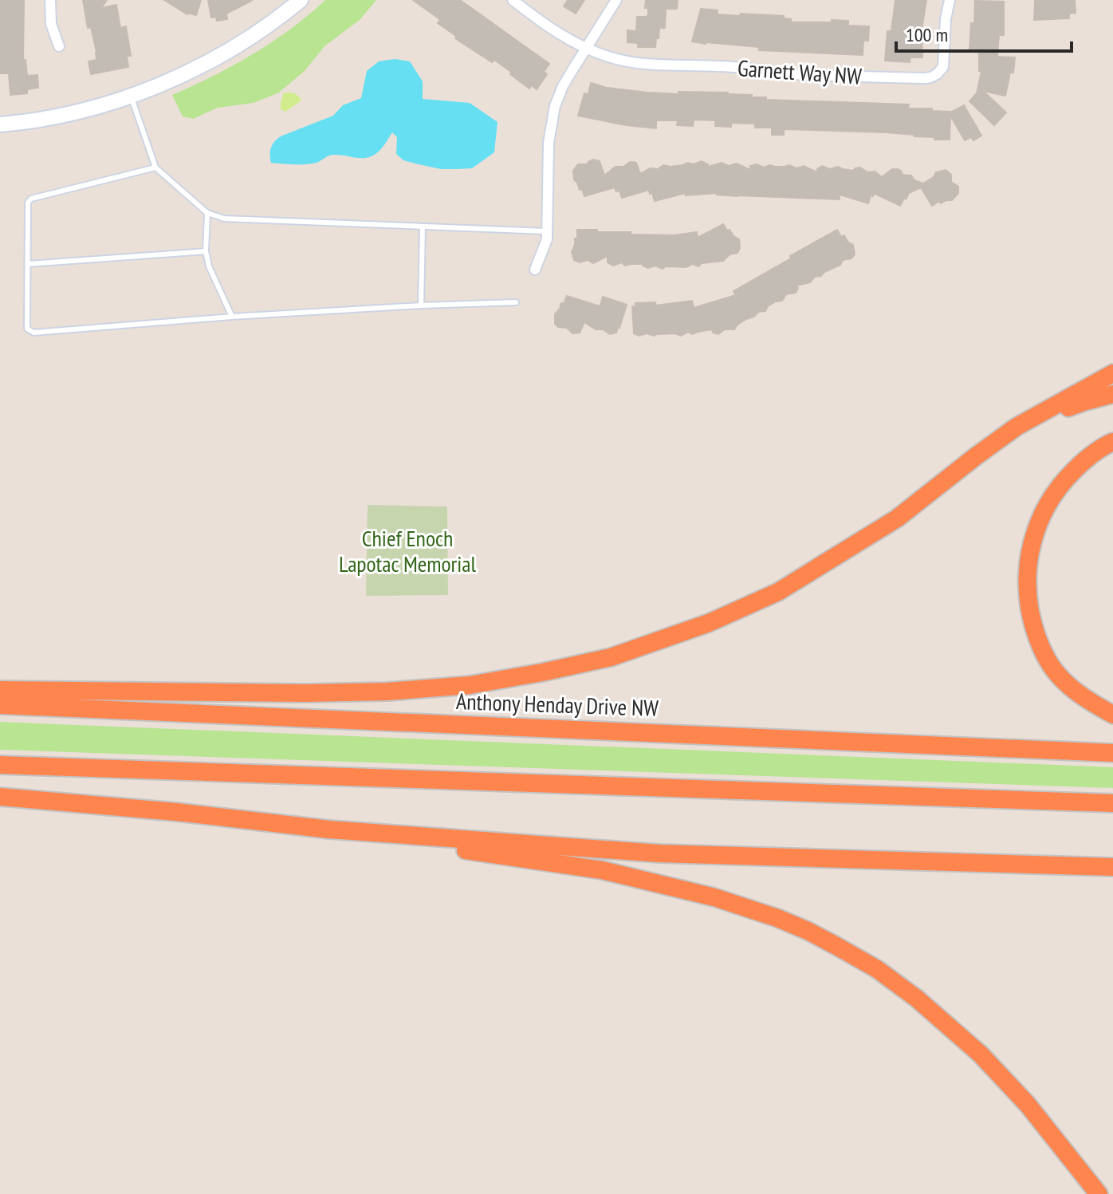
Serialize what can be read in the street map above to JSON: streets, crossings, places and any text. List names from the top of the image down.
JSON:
{
  "streets": {
    "highway": ["Anthony Henday Drive NW"],
    "street": ["Garnett Way NW"]
  },
  "parks": ["Chief Enoch Lapotac Memorial"],
  "scale_bar": "100 m"
}
